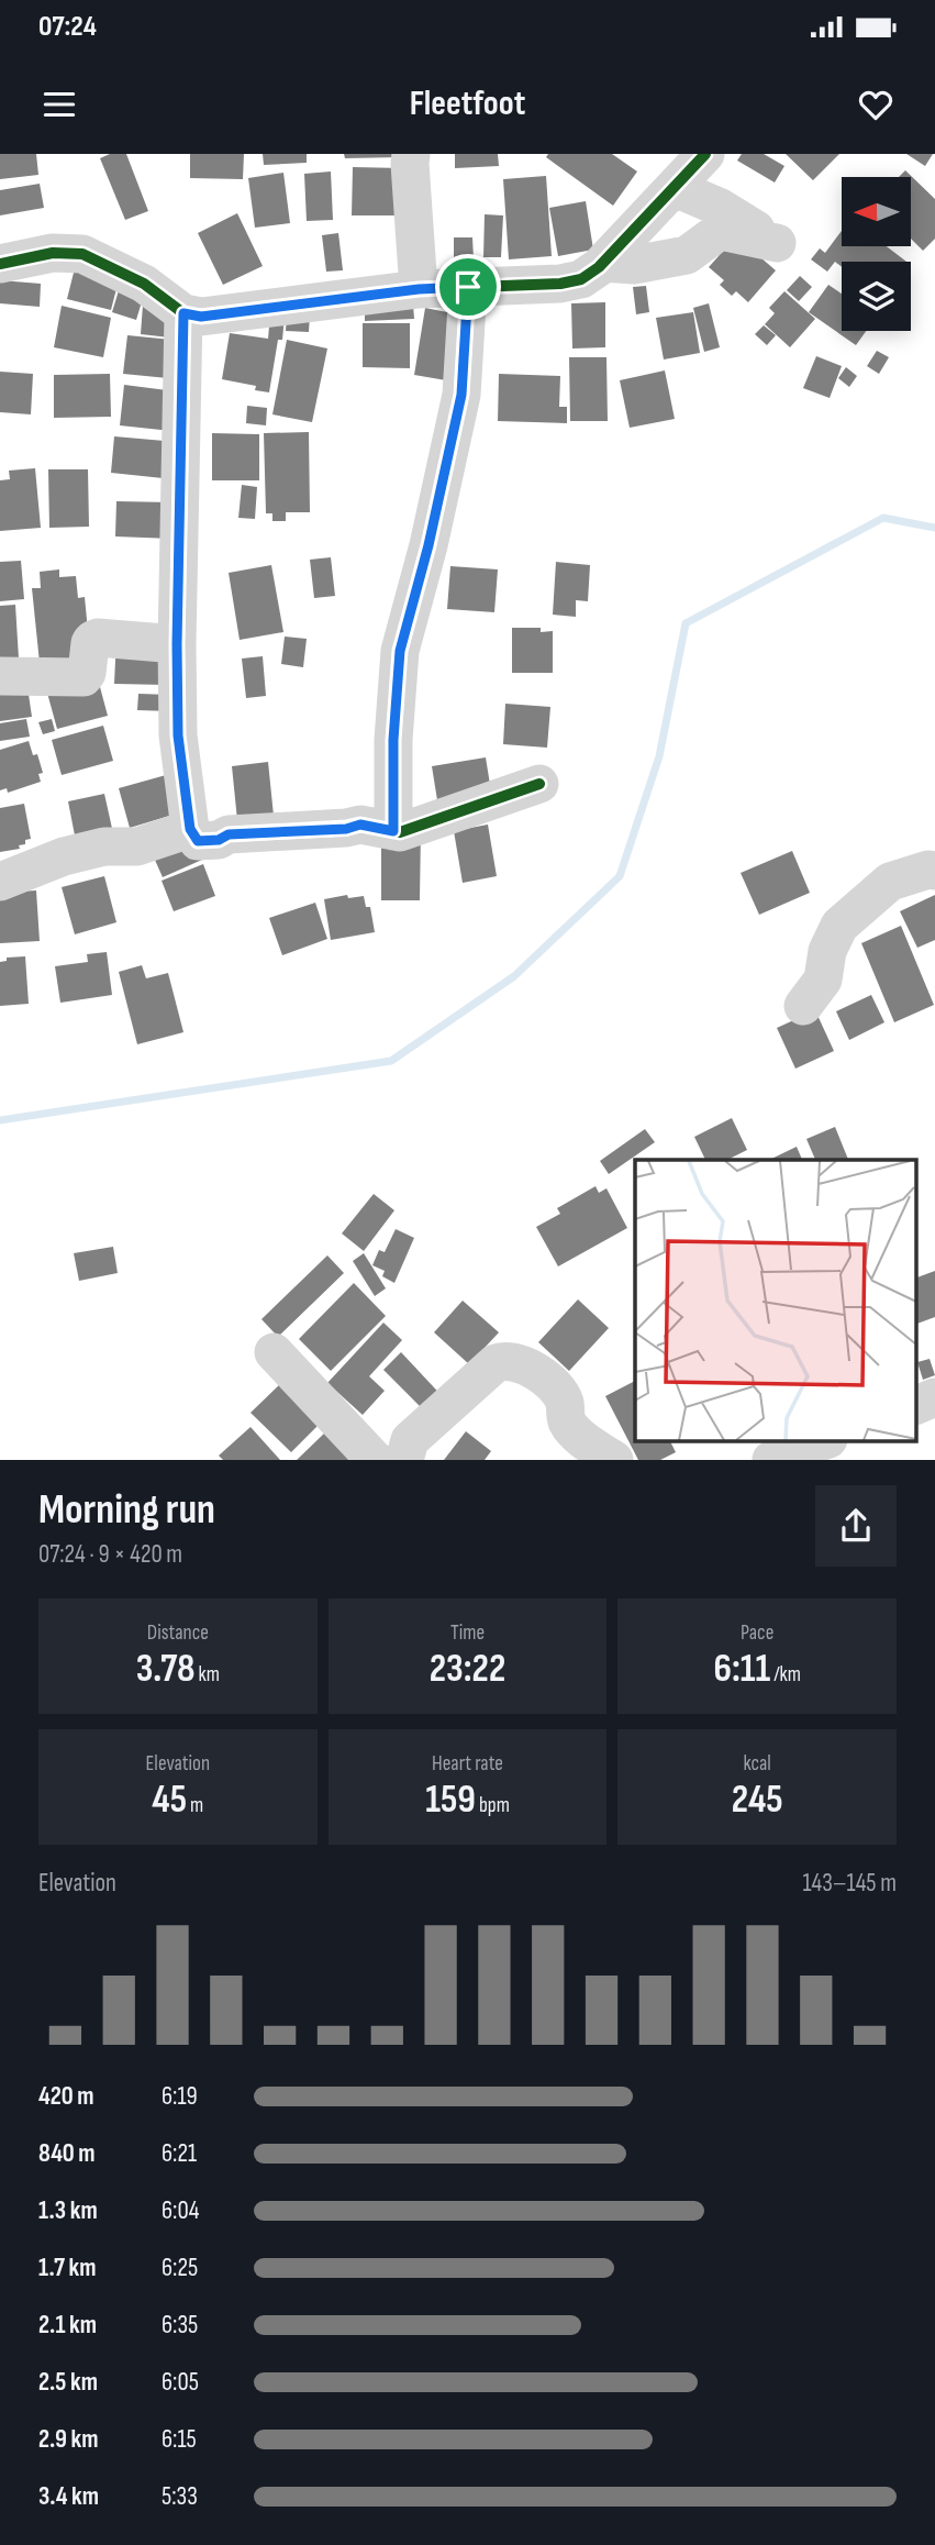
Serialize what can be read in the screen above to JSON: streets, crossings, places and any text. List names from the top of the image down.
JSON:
{
  "north": "left",
  "page": {
    "status": "07:24",
    "header": "Fleetfoot",
    "heading": ["Morning run", "07:24 · 9 × 420 m"],
    "stats": [
      ["Distance", "3.78 km"],
      ["Time", "23:22"],
      ["Pace", "6:11 /km"],
      ["Elevation", "45 m"],
      ["Heart rate", "159 bpm"],
      ["kcal", "245"]
    ],
    "chart": ["Elevation", "143–145 m"],
    "list": [
      {
        "name": "420 m",
        "note": "6:19"
      },
      {
        "name": "840 m",
        "note": "6:21"
      },
      {
        "name": "1.3 km",
        "note": "6:04"
      },
      {
        "name": "1.7 km",
        "note": "6:25"
      },
      {
        "name": "2.1 km",
        "note": "6:35"
      },
      {
        "name": "2.5 km",
        "note": "6:05"
      },
      {
        "name": "2.9 km",
        "note": "6:15"
      },
      {
        "name": "3.4 km",
        "note": "5:33"
      }
    ]
  }
}
